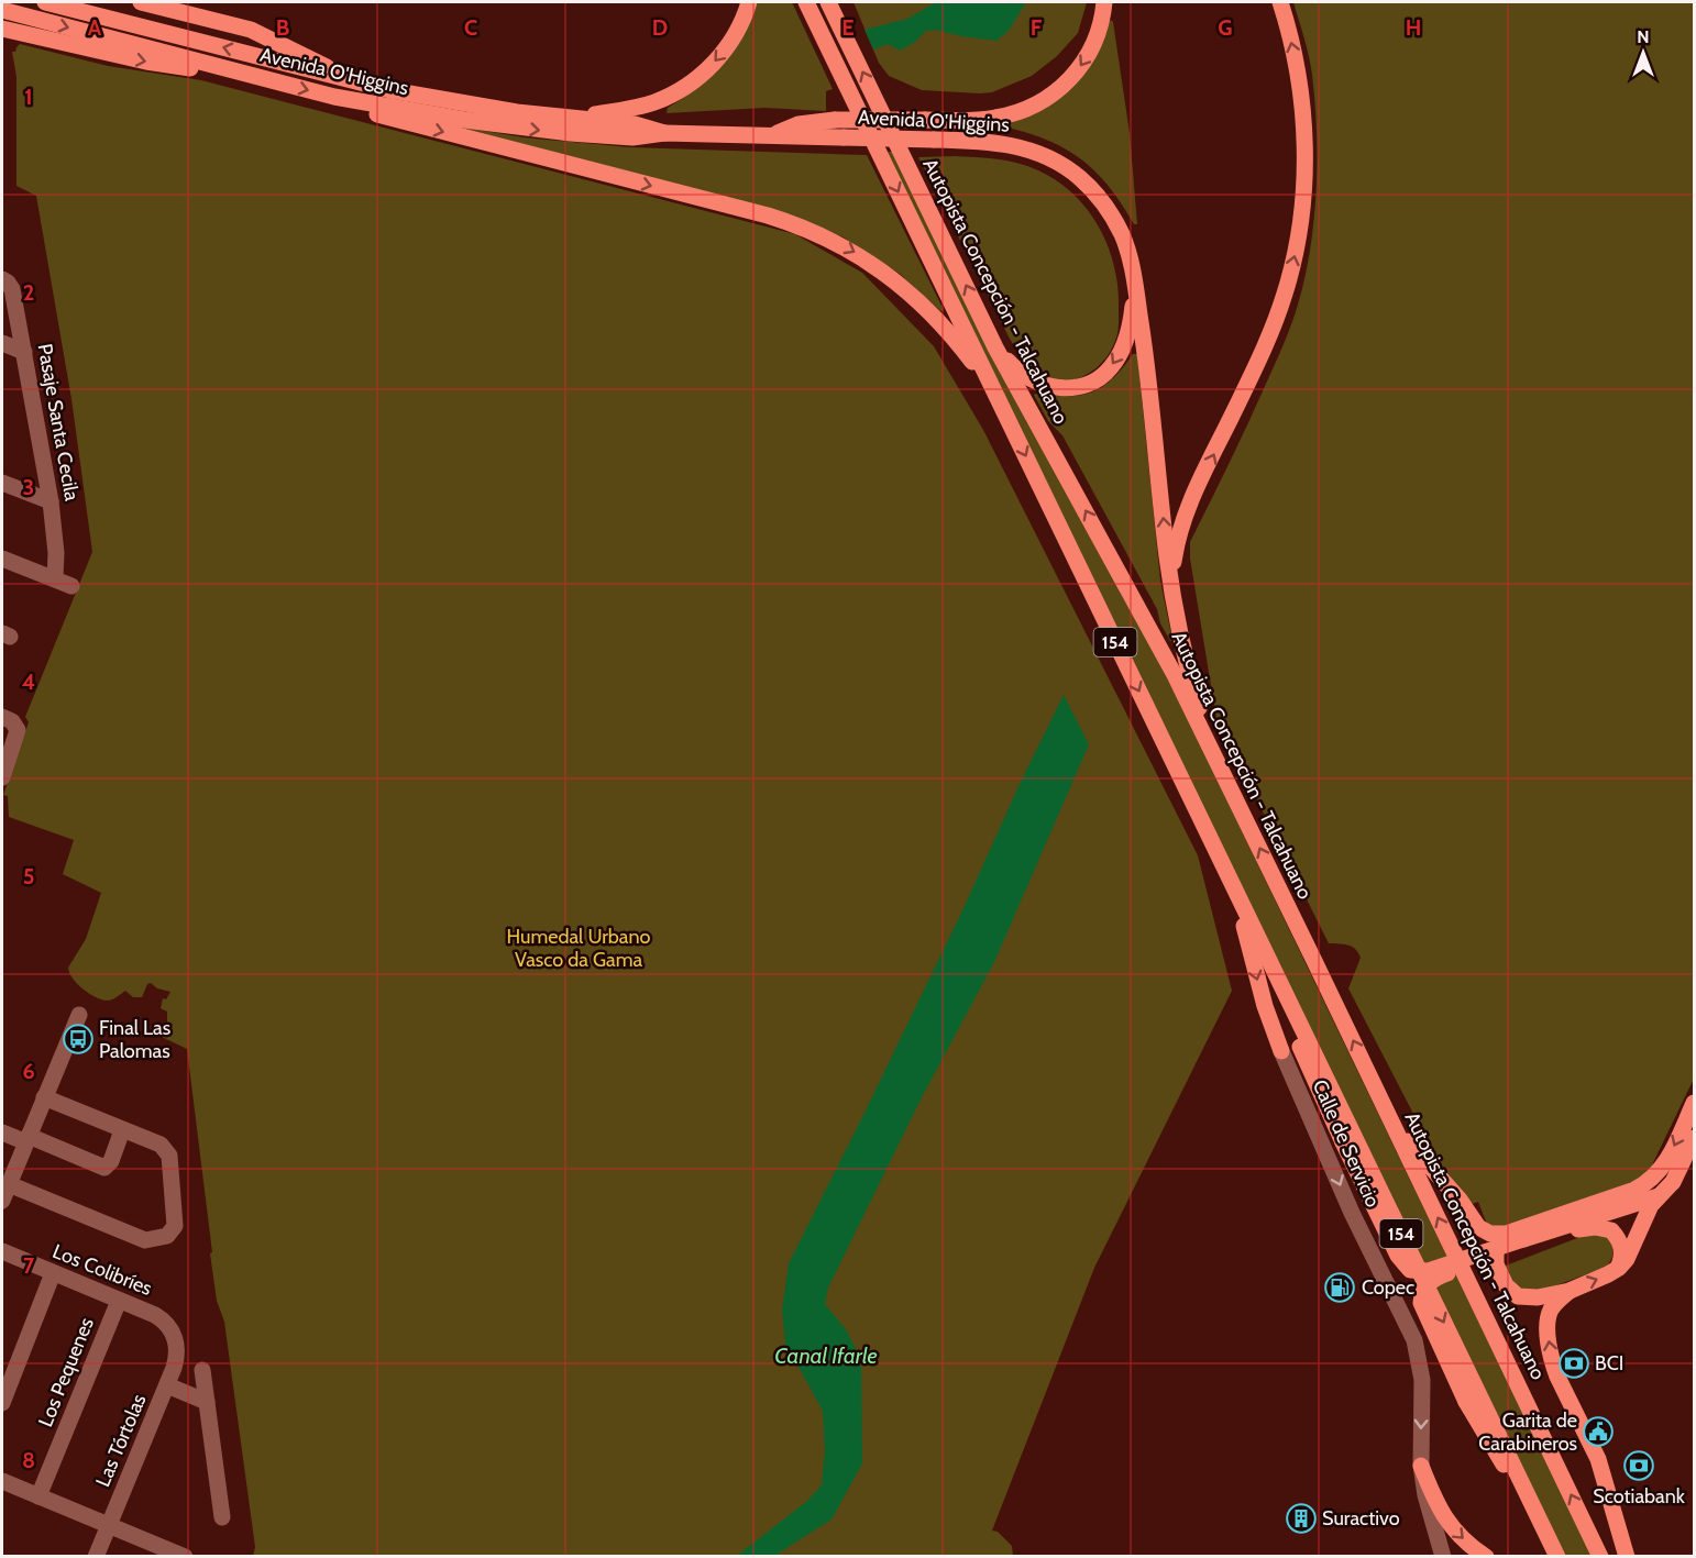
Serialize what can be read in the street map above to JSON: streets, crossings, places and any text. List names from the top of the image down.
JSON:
{
  "streets": {
    "main road": ["Avenida O'Higgins", "Autopista Concepción - Talcahuano", "154"],
    "street": [
      "Pasaje Santa Cecila",
      "Calle de Servicio",
      "Los Colibríes",
      "Los Pequenes",
      "Las Tórtolas"
    ]
  },
  "crossings": [
    ["Los Colibríes", "Los Pequenes"],
    ["Los Colibríes", "Las Tórtolas"]
  ],
  "one_way": ["Calle de Servicio"],
  "water": ["Canal Ifarle"],
  "parks": ["Humedal Urbano Vasco da Gama"],
  "places": {
    "bus stop": ["Final Las Palomas"],
    "fuel station": ["Copec"],
    "bank": ["BCI", "Scotiabank"],
    "public building": ["Garita de Carabineros"],
    "building": ["Suractivo"]
  },
  "north": "top",
  "grid": {
    "columns": [
      "A",
      "B",
      "C",
      "D",
      "E",
      "F",
      "G",
      "H"
    ],
    "rows": [
      "1",
      "2",
      "3",
      "4",
      "5",
      "6",
      "7",
      "8"
    ]
  }
}
